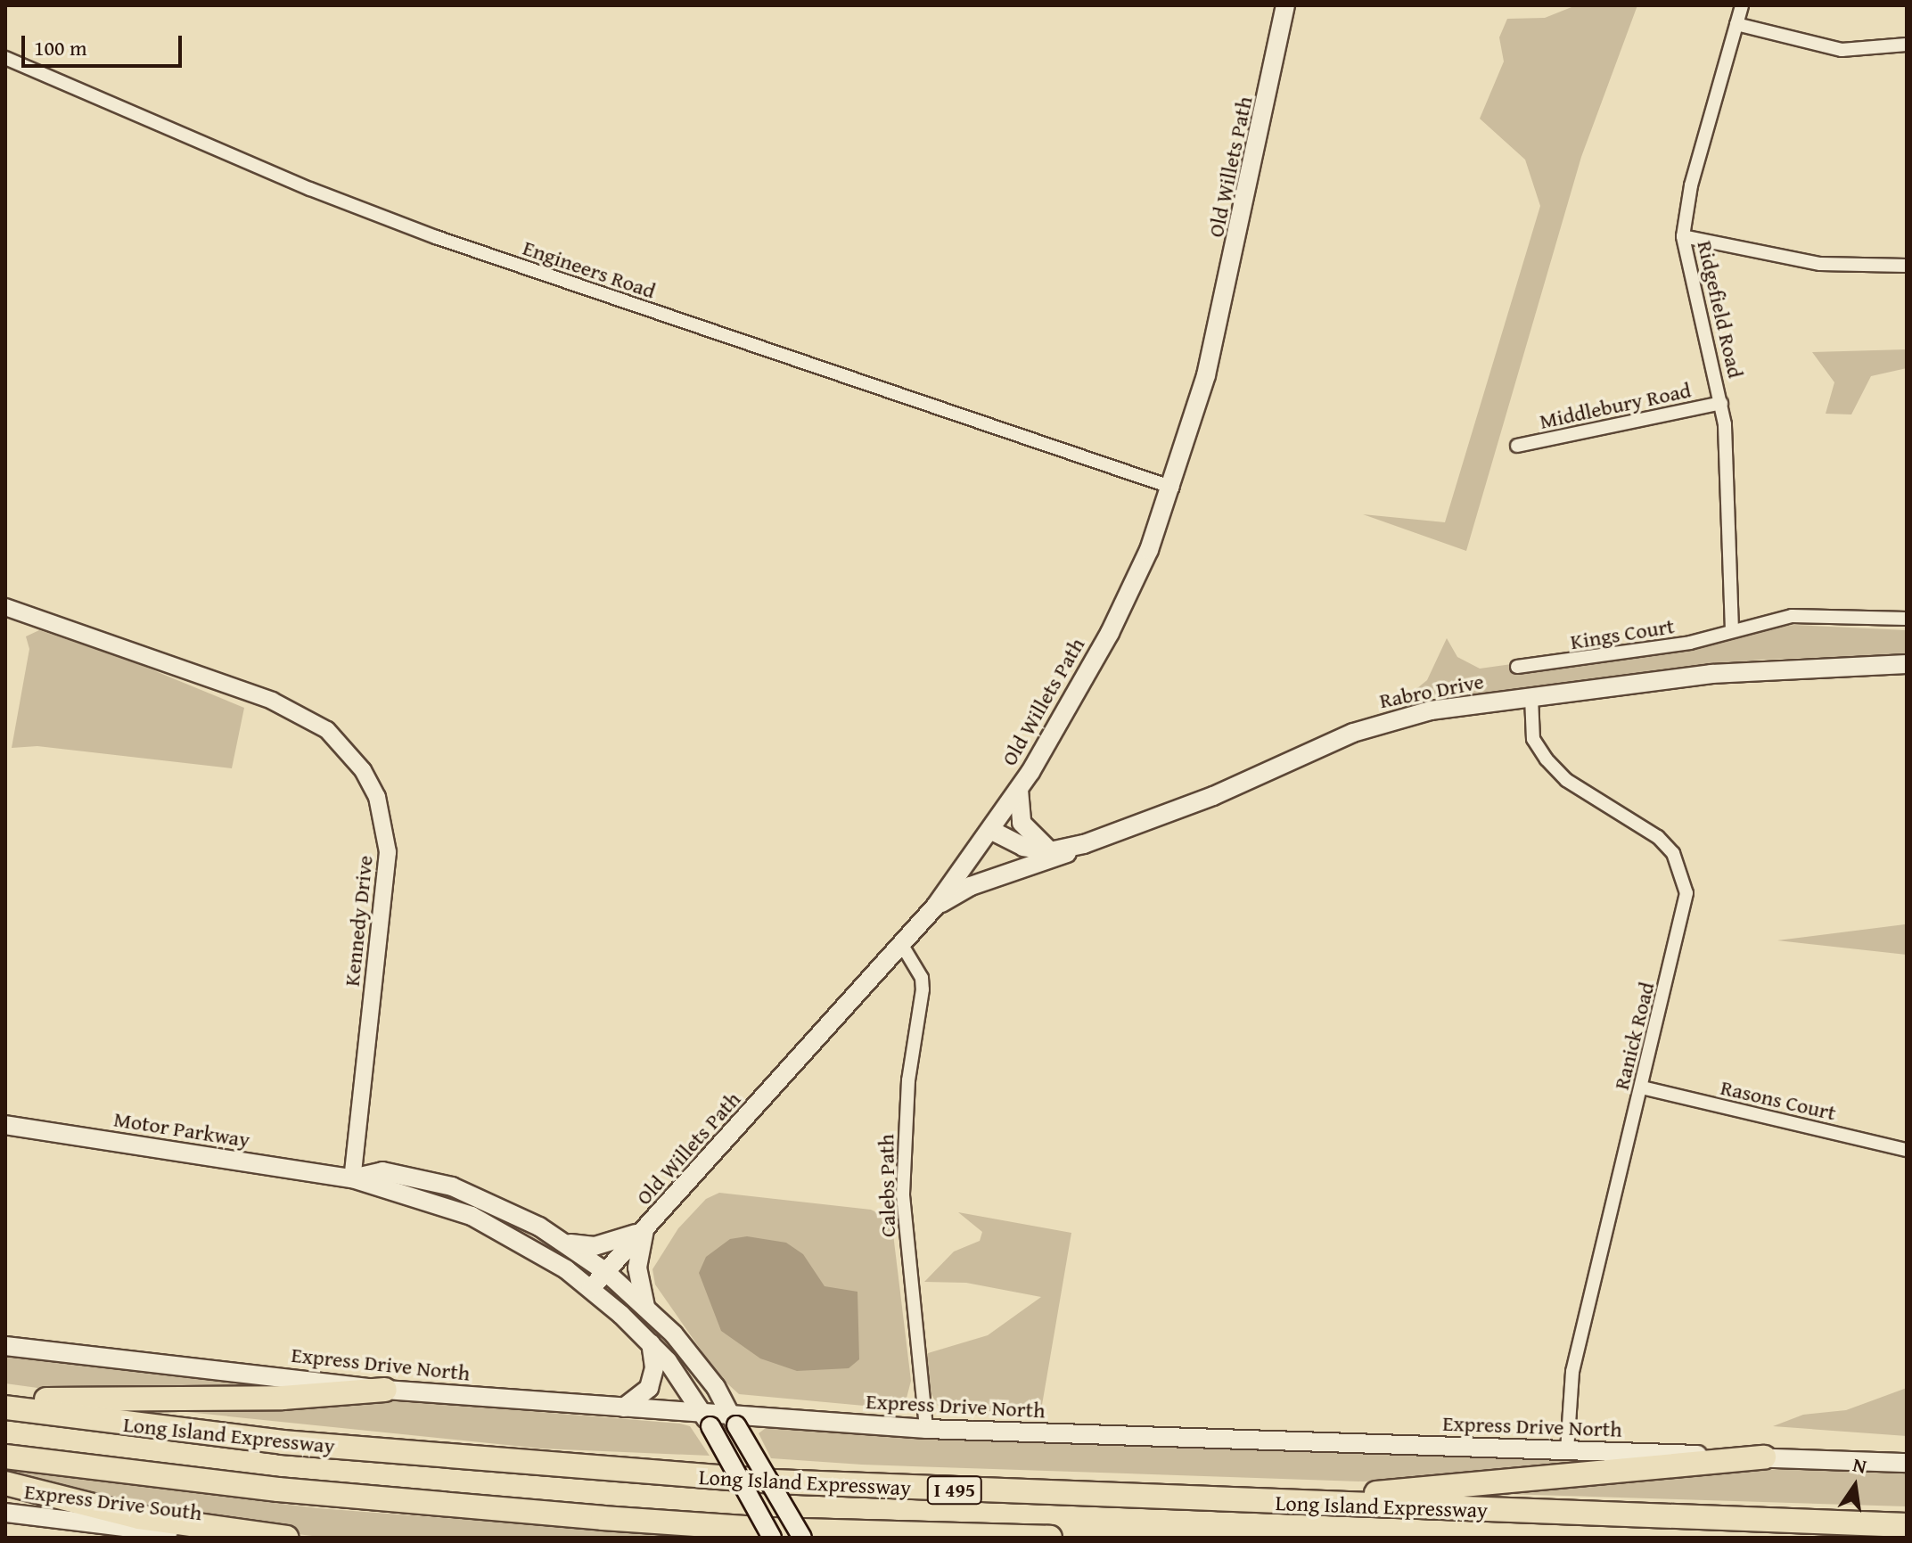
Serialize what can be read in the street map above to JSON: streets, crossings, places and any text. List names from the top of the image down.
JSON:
{
  "streets": {
    "highway": ["Long Island Expressway", "I 495"],
    "main road": [
      "Old Willets Path",
      "Rabro Drive",
      "Motor Parkway",
      "Express Drive North",
      "Express Drive South"
    ],
    "street": [
      "Engineers Road",
      "Ridgefield Road",
      "Middlebury Road",
      "Kings Court",
      "Kennedy Drive",
      "Ranick Road",
      "Rasons Court",
      "Calebs Path"
    ]
  },
  "crossings": [
    ["Old Willets Path", "Engineers Road"],
    ["Old Willets Path", "Rabro Drive"],
    ["Old Willets Path", "Motor Parkway"],
    ["Old Willets Path", "Calebs Path"],
    ["Ridgefield Road", "Middlebury Road"],
    ["Ridgefield Road", "Kings Court"],
    ["Rabro Drive", "Ranick Road"],
    ["Kennedy Drive", "Motor Parkway"],
    ["Ranick Road", "Rasons Court"],
    ["Ranick Road", "Express Drive North"],
    ["Motor Parkway", "Express Drive North"],
    ["Calebs Path", "Express Drive North"]
  ],
  "scale_bar": "100 m",
  "north": "top"
}
